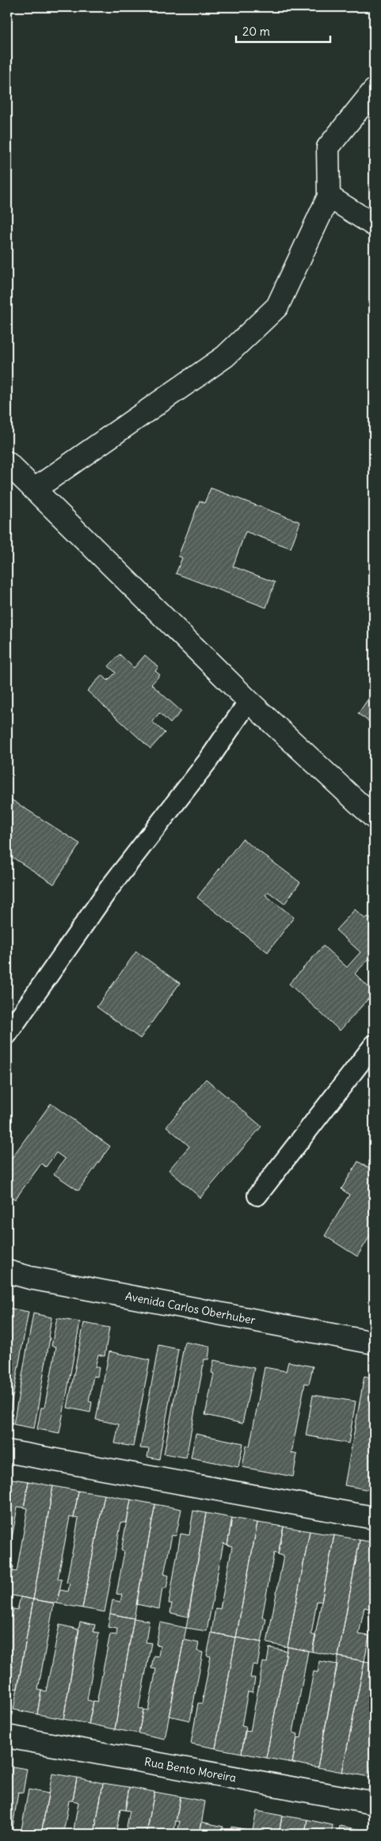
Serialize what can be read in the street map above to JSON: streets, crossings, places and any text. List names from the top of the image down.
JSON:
{
  "streets": {
    "street": ["Avenida Carlos Oberhuber", "Rua Bento Moreira"]
  },
  "scale_bar": "20 m"
}
